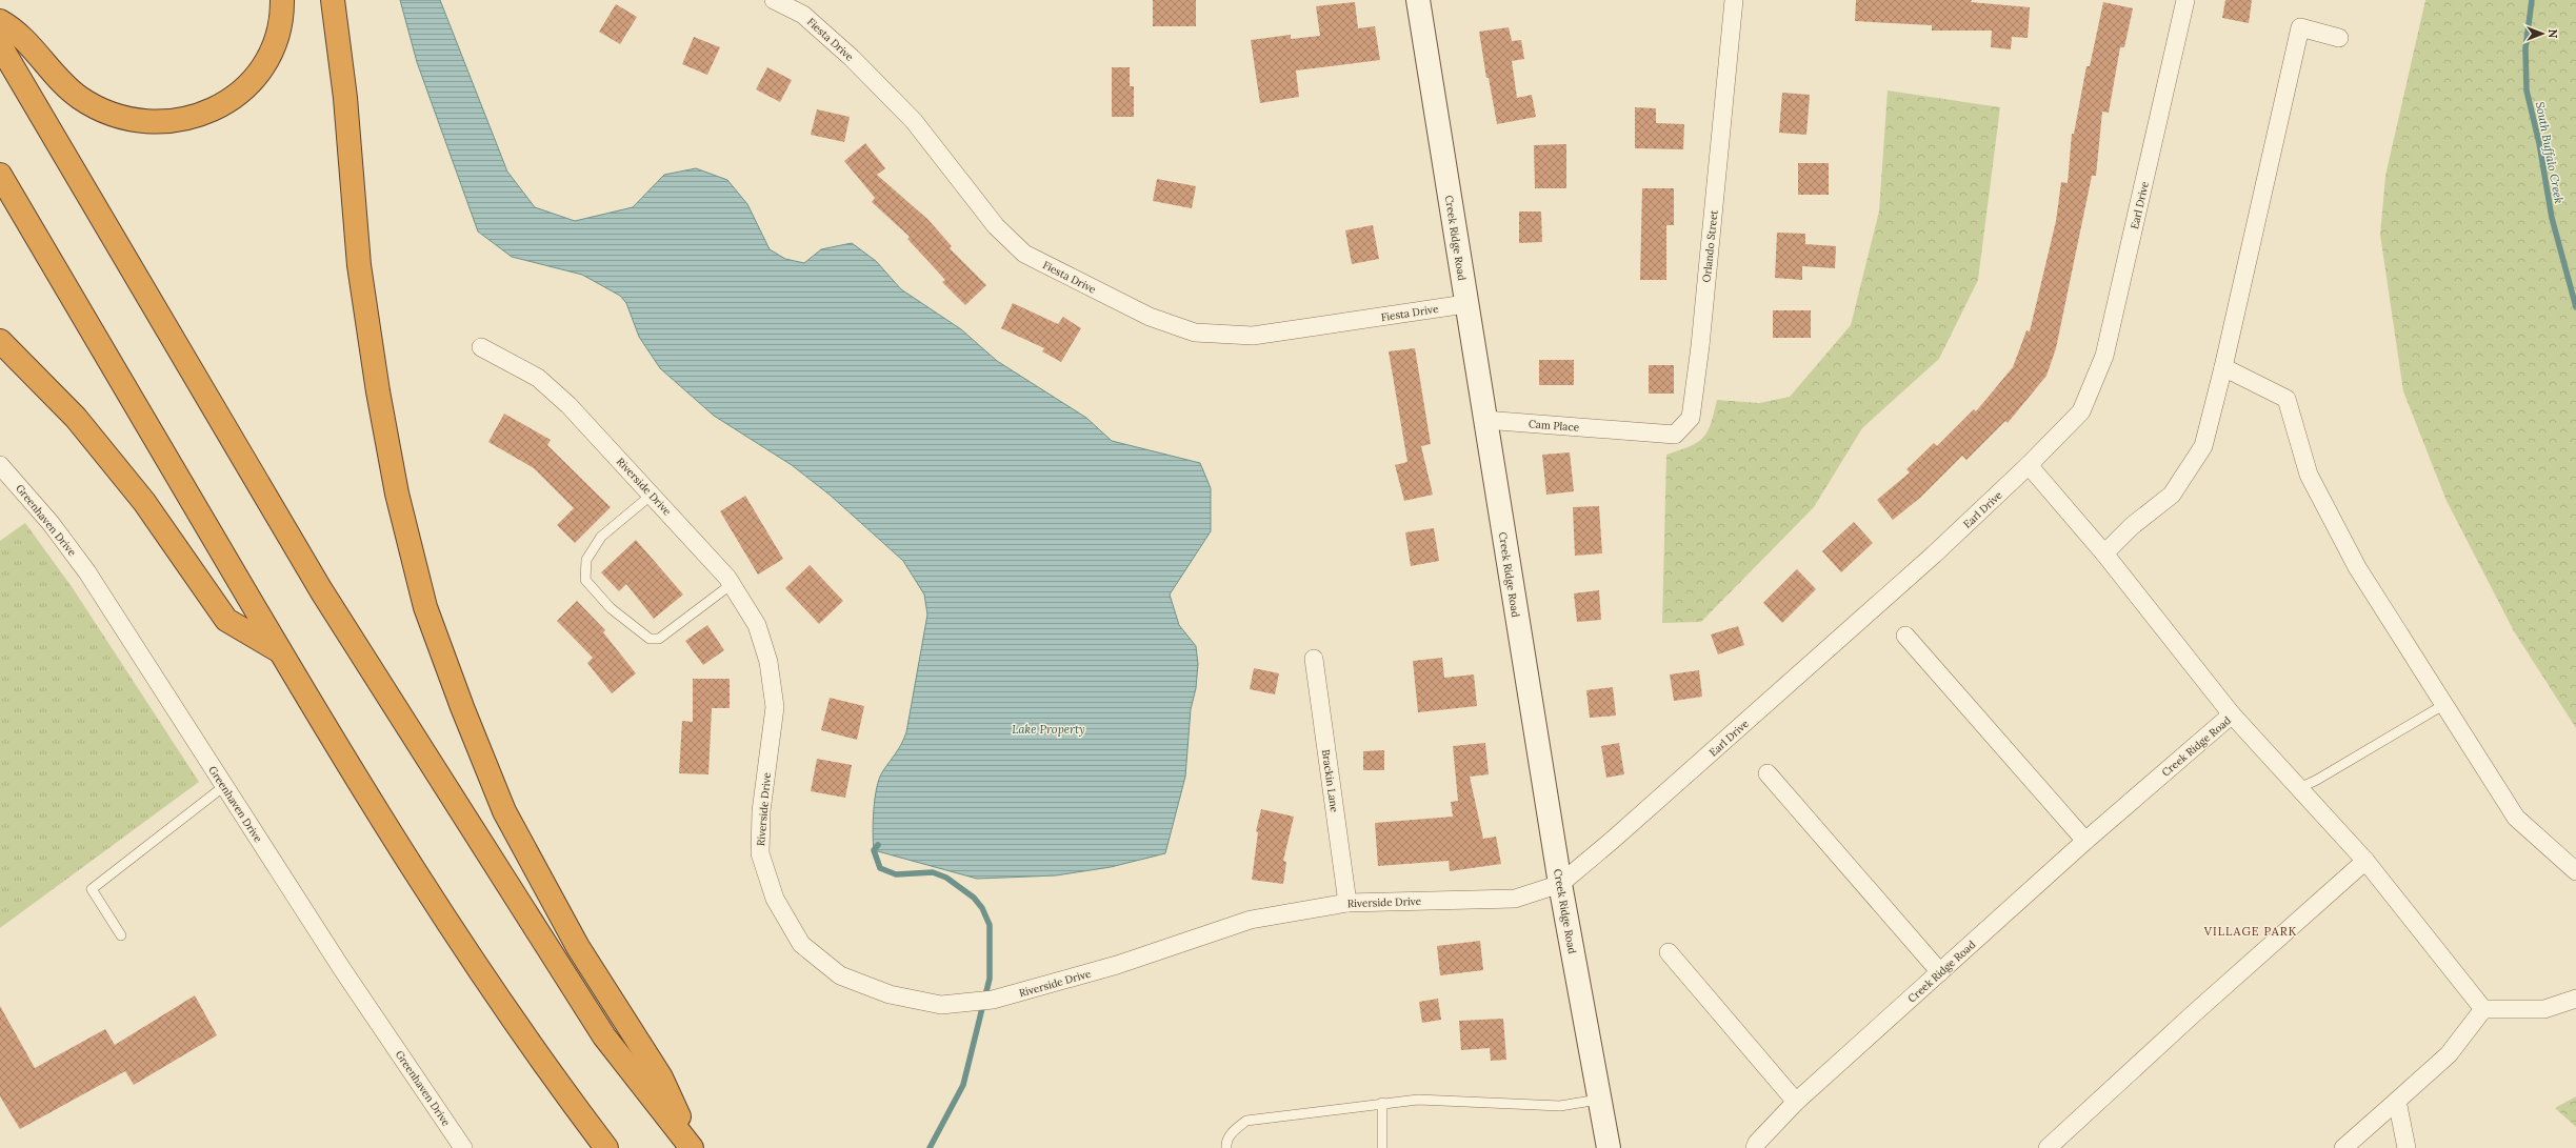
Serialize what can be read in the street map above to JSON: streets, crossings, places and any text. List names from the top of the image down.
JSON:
{
  "streets": {
    "main road": ["Creek Ridge Road"],
    "street": [
      "Fiesta Drive",
      "Earl Drive",
      "Orlando Street",
      "Cam Place",
      "Riverside Drive",
      "Greenhaven Drive",
      "Brackin Lane"
    ]
  },
  "crossings": [
    ["Fiesta Drive", "Creek Ridge Road"],
    ["Earl Drive", "Creek Ridge Road"],
    ["Earl Drive", "Riverside Drive"],
    ["Creek Ridge Road", "Cam Place"],
    ["Creek Ridge Road", "Riverside Drive"],
    ["Orlando Street", "Cam Place"],
    ["Riverside Drive", "Brackin Lane"]
  ],
  "districts": ["VILLAGE PARK"],
  "water": ["South Buffalo Creek", "Lake Property"],
  "north": "right"
}
